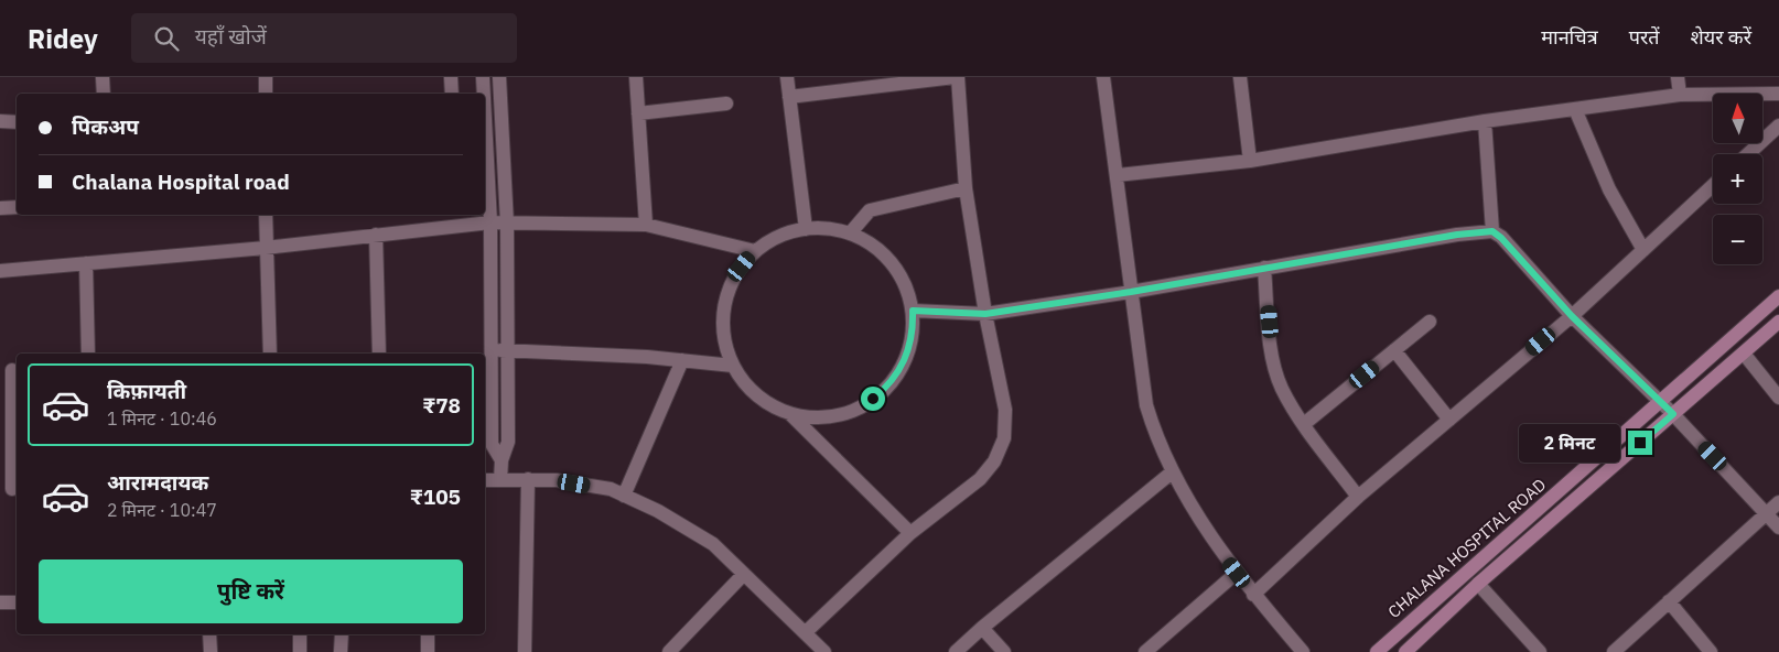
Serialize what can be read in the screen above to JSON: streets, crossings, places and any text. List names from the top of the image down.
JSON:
{
  "streets": {
    "street": ["CHALANA HOSPITAL ROAD"]
  },
  "north": "top",
  "page": {
    "header": "Ridey",
    "search": "यहाँ खोजें",
    "nav": ["मानचित्र", "परतें", "शेयर करें"],
    "map_buttons": ["+", "−"],
    "banner": ["पिकअप", "Chalana Hospital road"],
    "list": [
      {
        "name": "किफ़ायती",
        "note": "1 मिनट · 10:46",
        "value": "₹78"
      },
      {
        "name": "आरामदायक",
        "note": "2 मिनट · 10:47",
        "value": "₹105"
      }
    ],
    "bubble": "2 मिनट",
    "buttons": "पुष्टि करें"
  }
}
